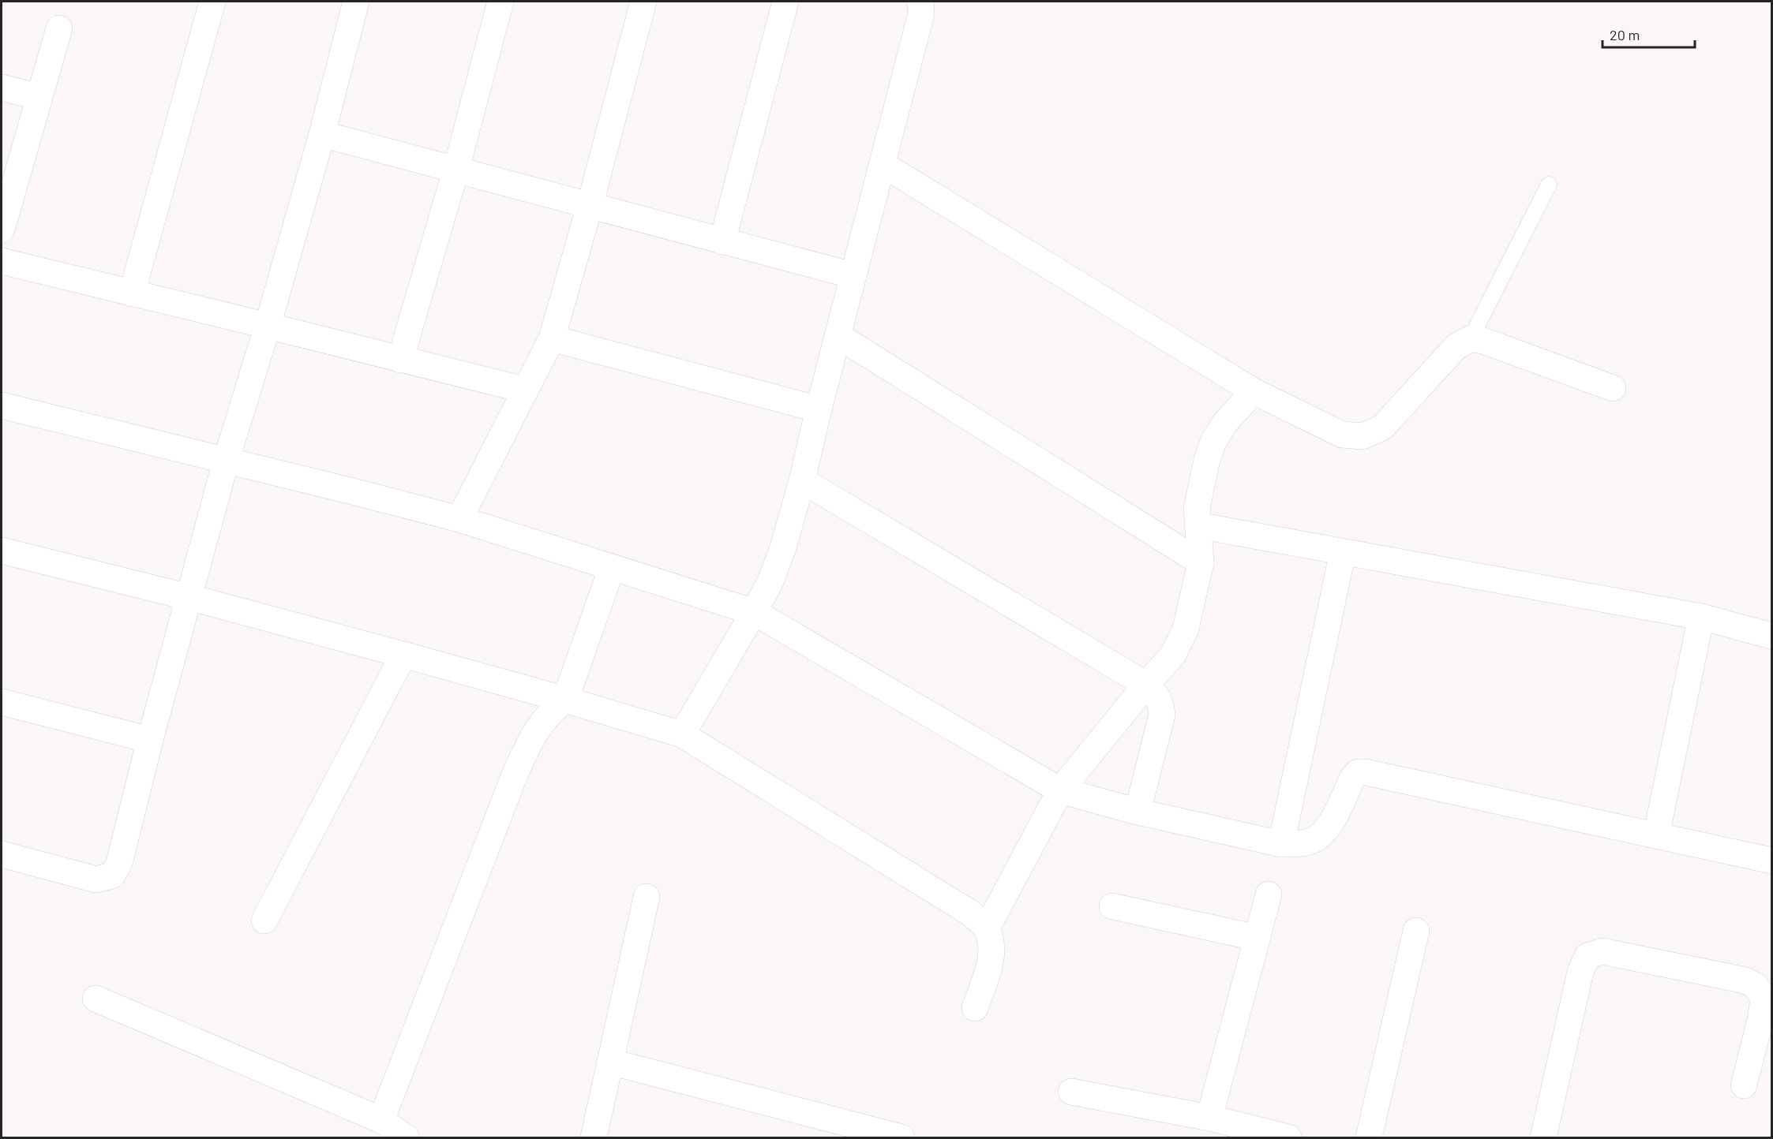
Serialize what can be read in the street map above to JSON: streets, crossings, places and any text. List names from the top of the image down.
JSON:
{
  "scale_bar": "20 m"
}
